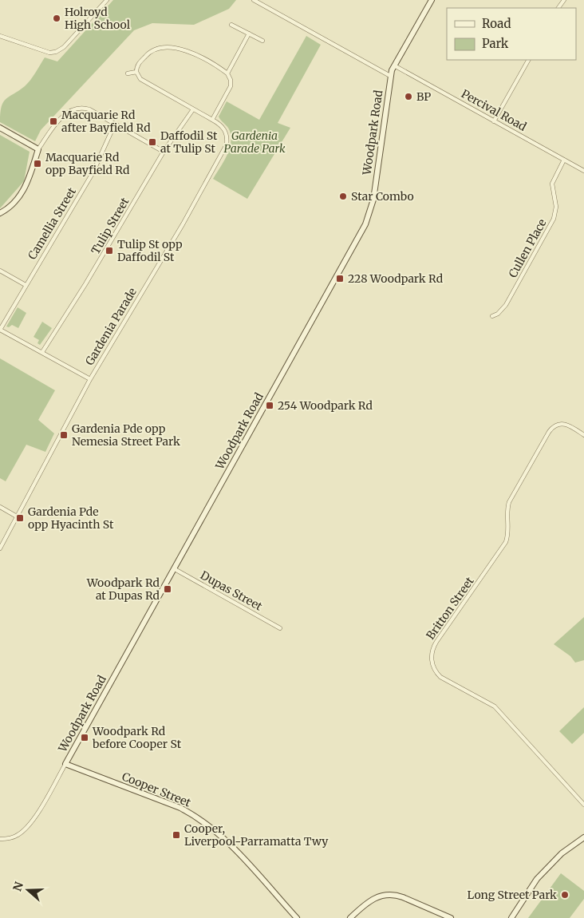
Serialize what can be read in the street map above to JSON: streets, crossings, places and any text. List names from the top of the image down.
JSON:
{
  "streets": {
    "street": [
      "Percival Road",
      "Woodpark Road",
      "Camellia Street",
      "Tulip Street",
      "Cullen Place",
      "Gardenia Parade",
      "Dupas Street",
      "Britton Street",
      "Cooper Street"
    ]
  },
  "crossings": [
    ["Percival Road", "Woodpark Road"],
    ["Percival Road", "Cullen Place"],
    ["Woodpark Road", "Dupas Street"],
    ["Woodpark Road", "Cooper Street"],
    ["Tulip Street", "Gardenia Parade"]
  ],
  "parks": ["Gardenia Parade Park"],
  "places": {
    "other": [
      "Holroyd High School",
      "BP",
      "Star Combo",
      "Long Street Park"
    ],
    "transit": [
      "Macquarie Rd after Bayfield Rd",
      "Daffodil St at Tulip St",
      "Macquarie Rd opp Bayfield Rd",
      "Tulip St opp Daffodil St",
      "228 Woodpark Rd",
      "254 Woodpark Rd",
      "Gardenia Pde opp Nemesia Street Park",
      "Gardenia Pde opp Hyacinth St",
      "Woodpark Rd at Dupas Rd",
      "Woodpark Rd before Cooper St",
      "Cooper, Liverpool-Parramatta Twy"
    ]
  },
  "legend": ["Road", "Park"],
  "north": "left"
}
